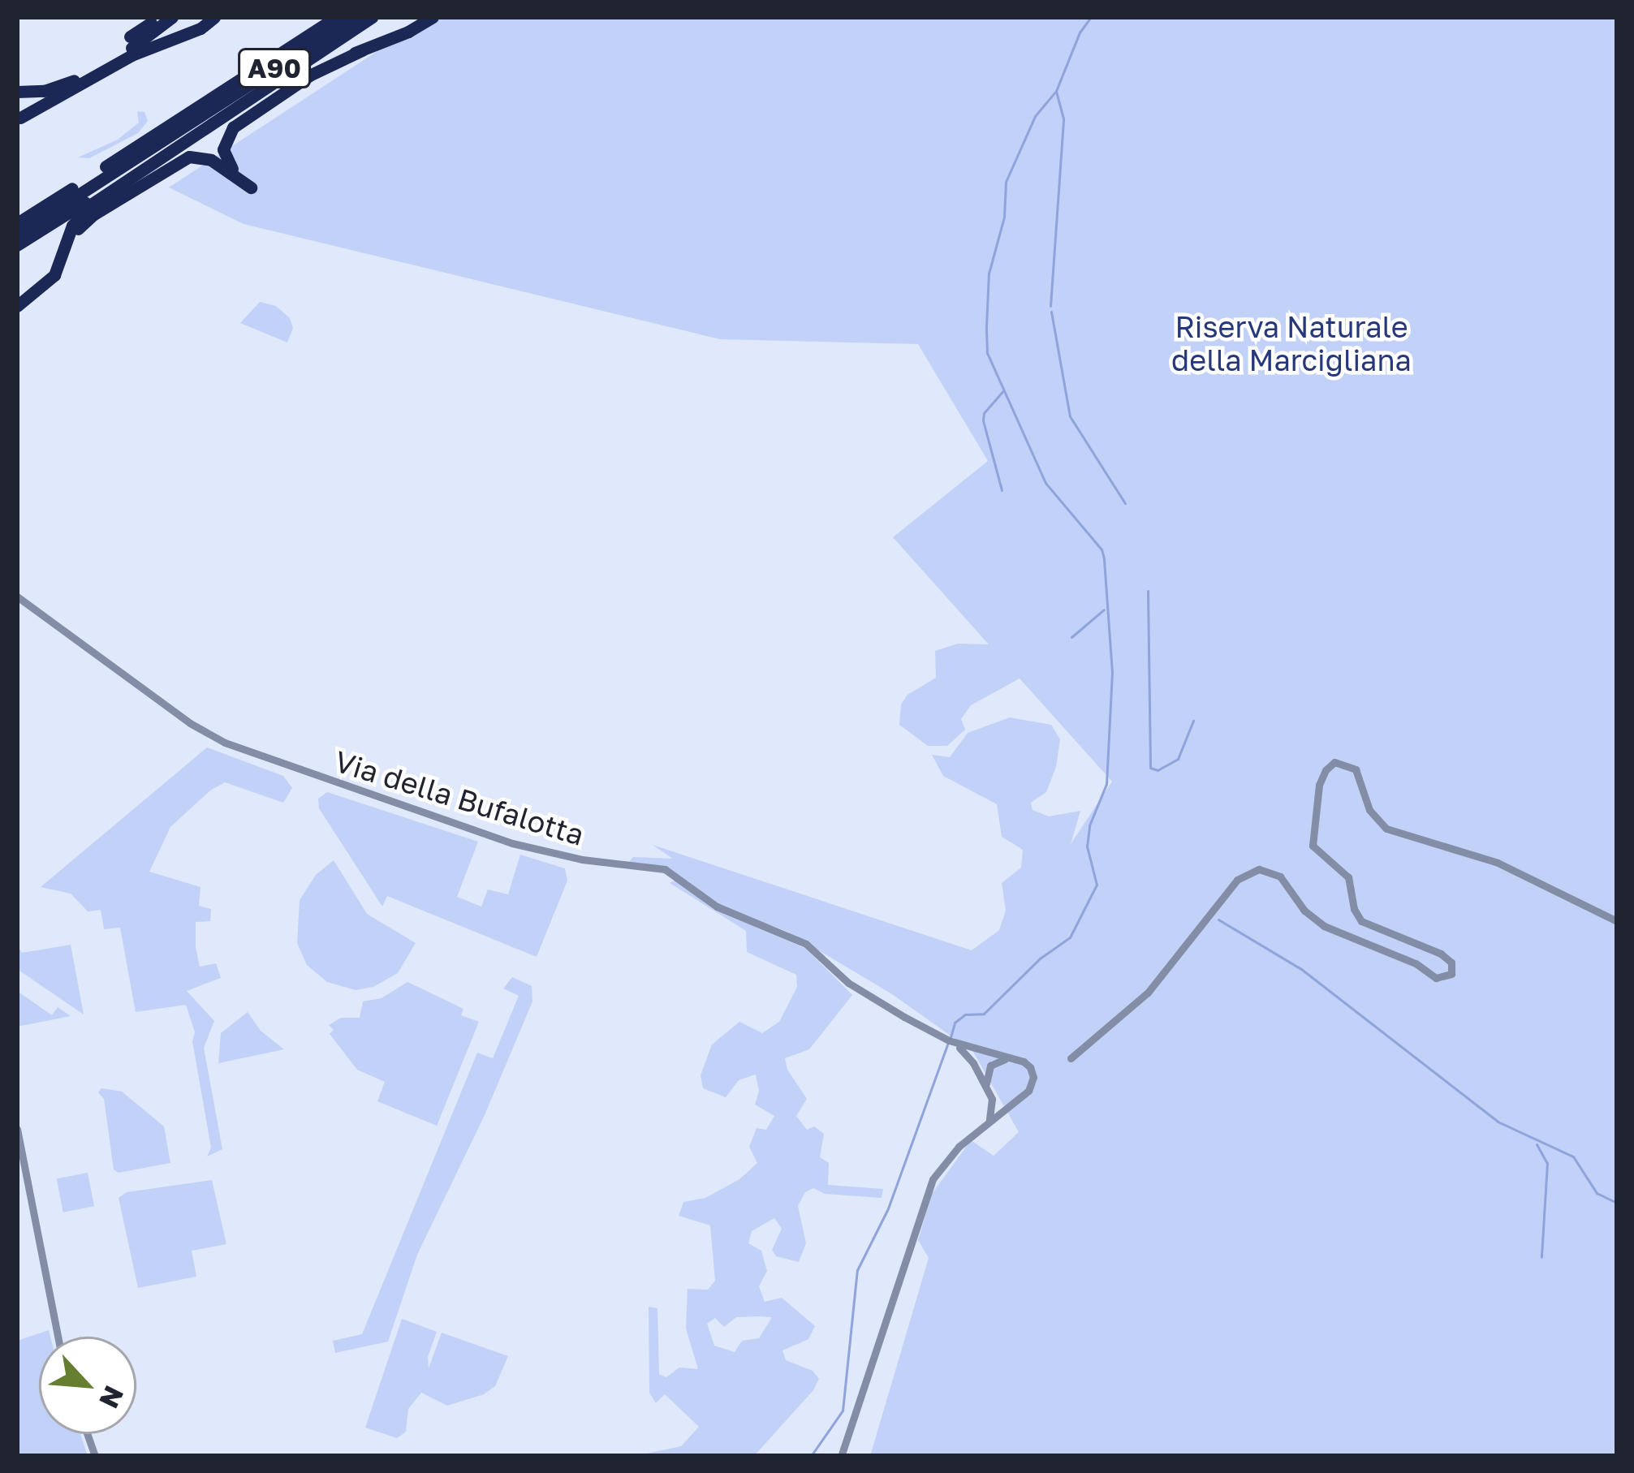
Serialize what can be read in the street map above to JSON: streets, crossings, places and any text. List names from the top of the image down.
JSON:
{
  "streets": {
    "highway": ["A90"],
    "street": ["Via della Bufalotta"]
  },
  "parks": ["Riserva Naturale della Marcigliana"],
  "north": "bottom right"
}
